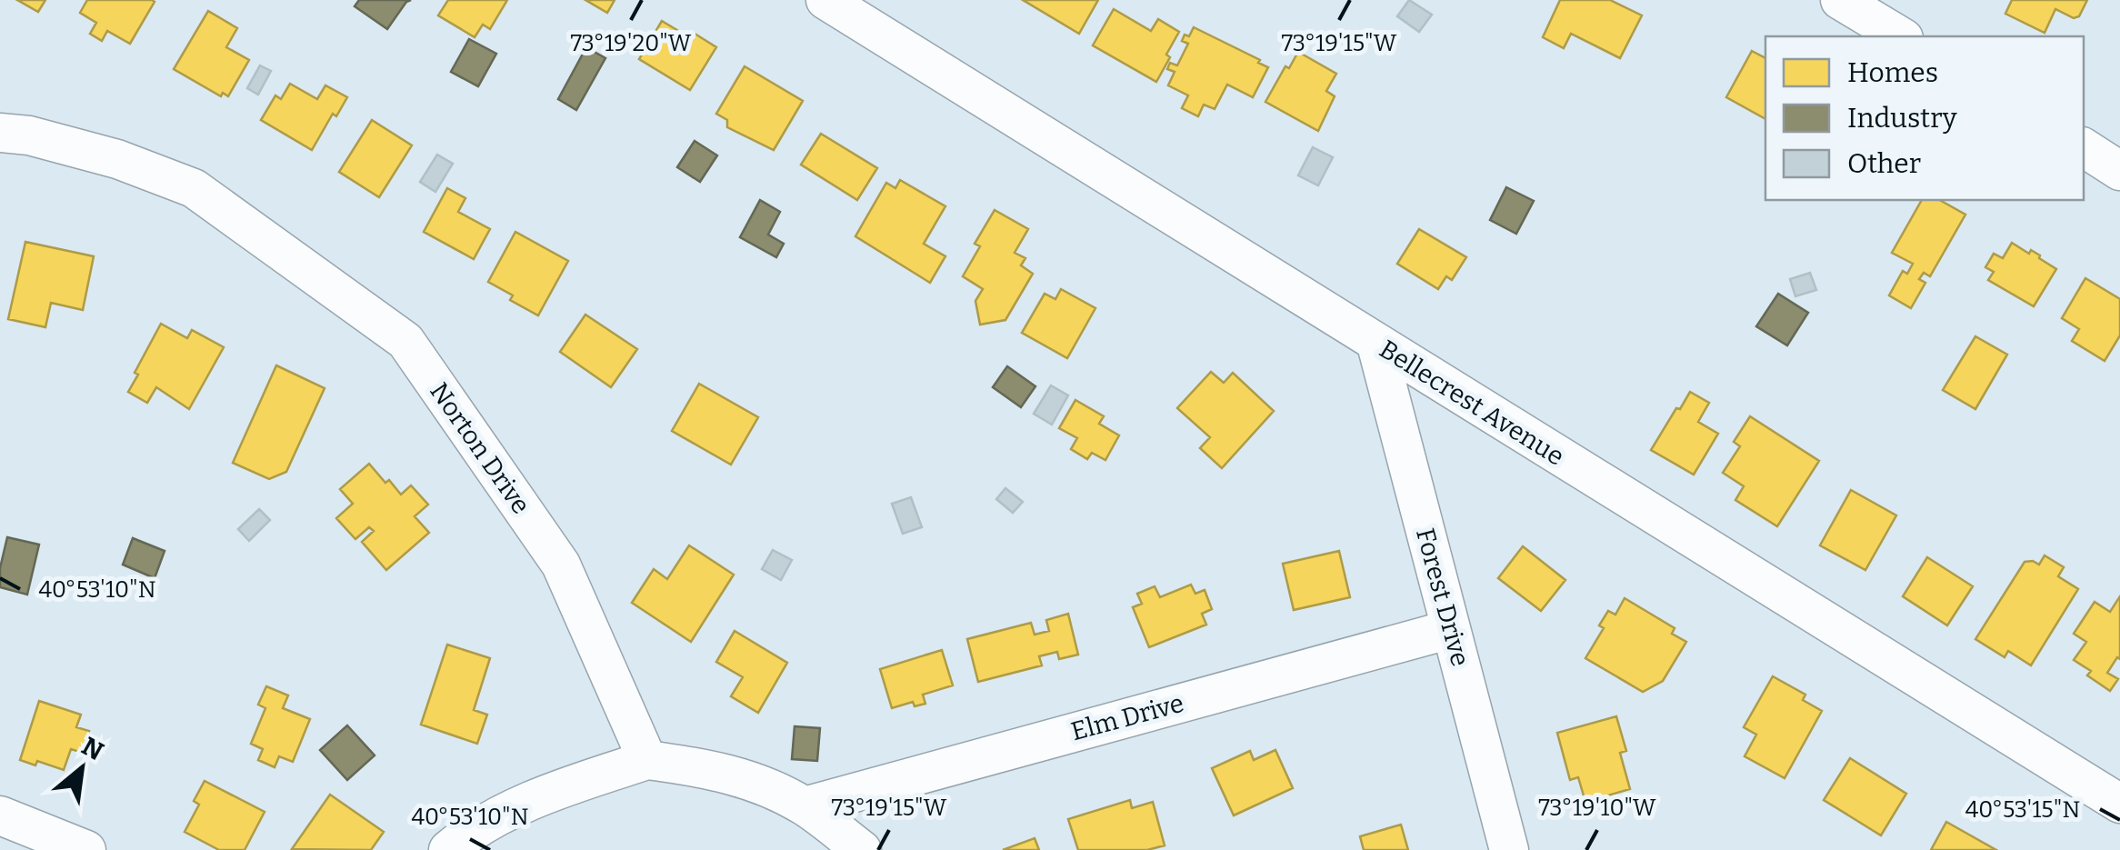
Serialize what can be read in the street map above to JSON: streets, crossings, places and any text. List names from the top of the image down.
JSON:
{
  "streets": {
    "street": [
      "Bellecrest Avenue",
      "Norton Drive",
      "Forest Drive",
      "Elm Drive"
    ]
  },
  "crossings": [
    ["Bellecrest Avenue", "Forest Drive"],
    ["Forest Drive", "Elm Drive"]
  ],
  "legend": ["Homes", "Industry", "Other"],
  "north": "top right",
  "coordinates": [
    "73°19'20\"W",
    "73°19'15\"W",
    "40°53'10\"N",
    "73°19'10\"W",
    "40°53'15\"N"
  ]
}
